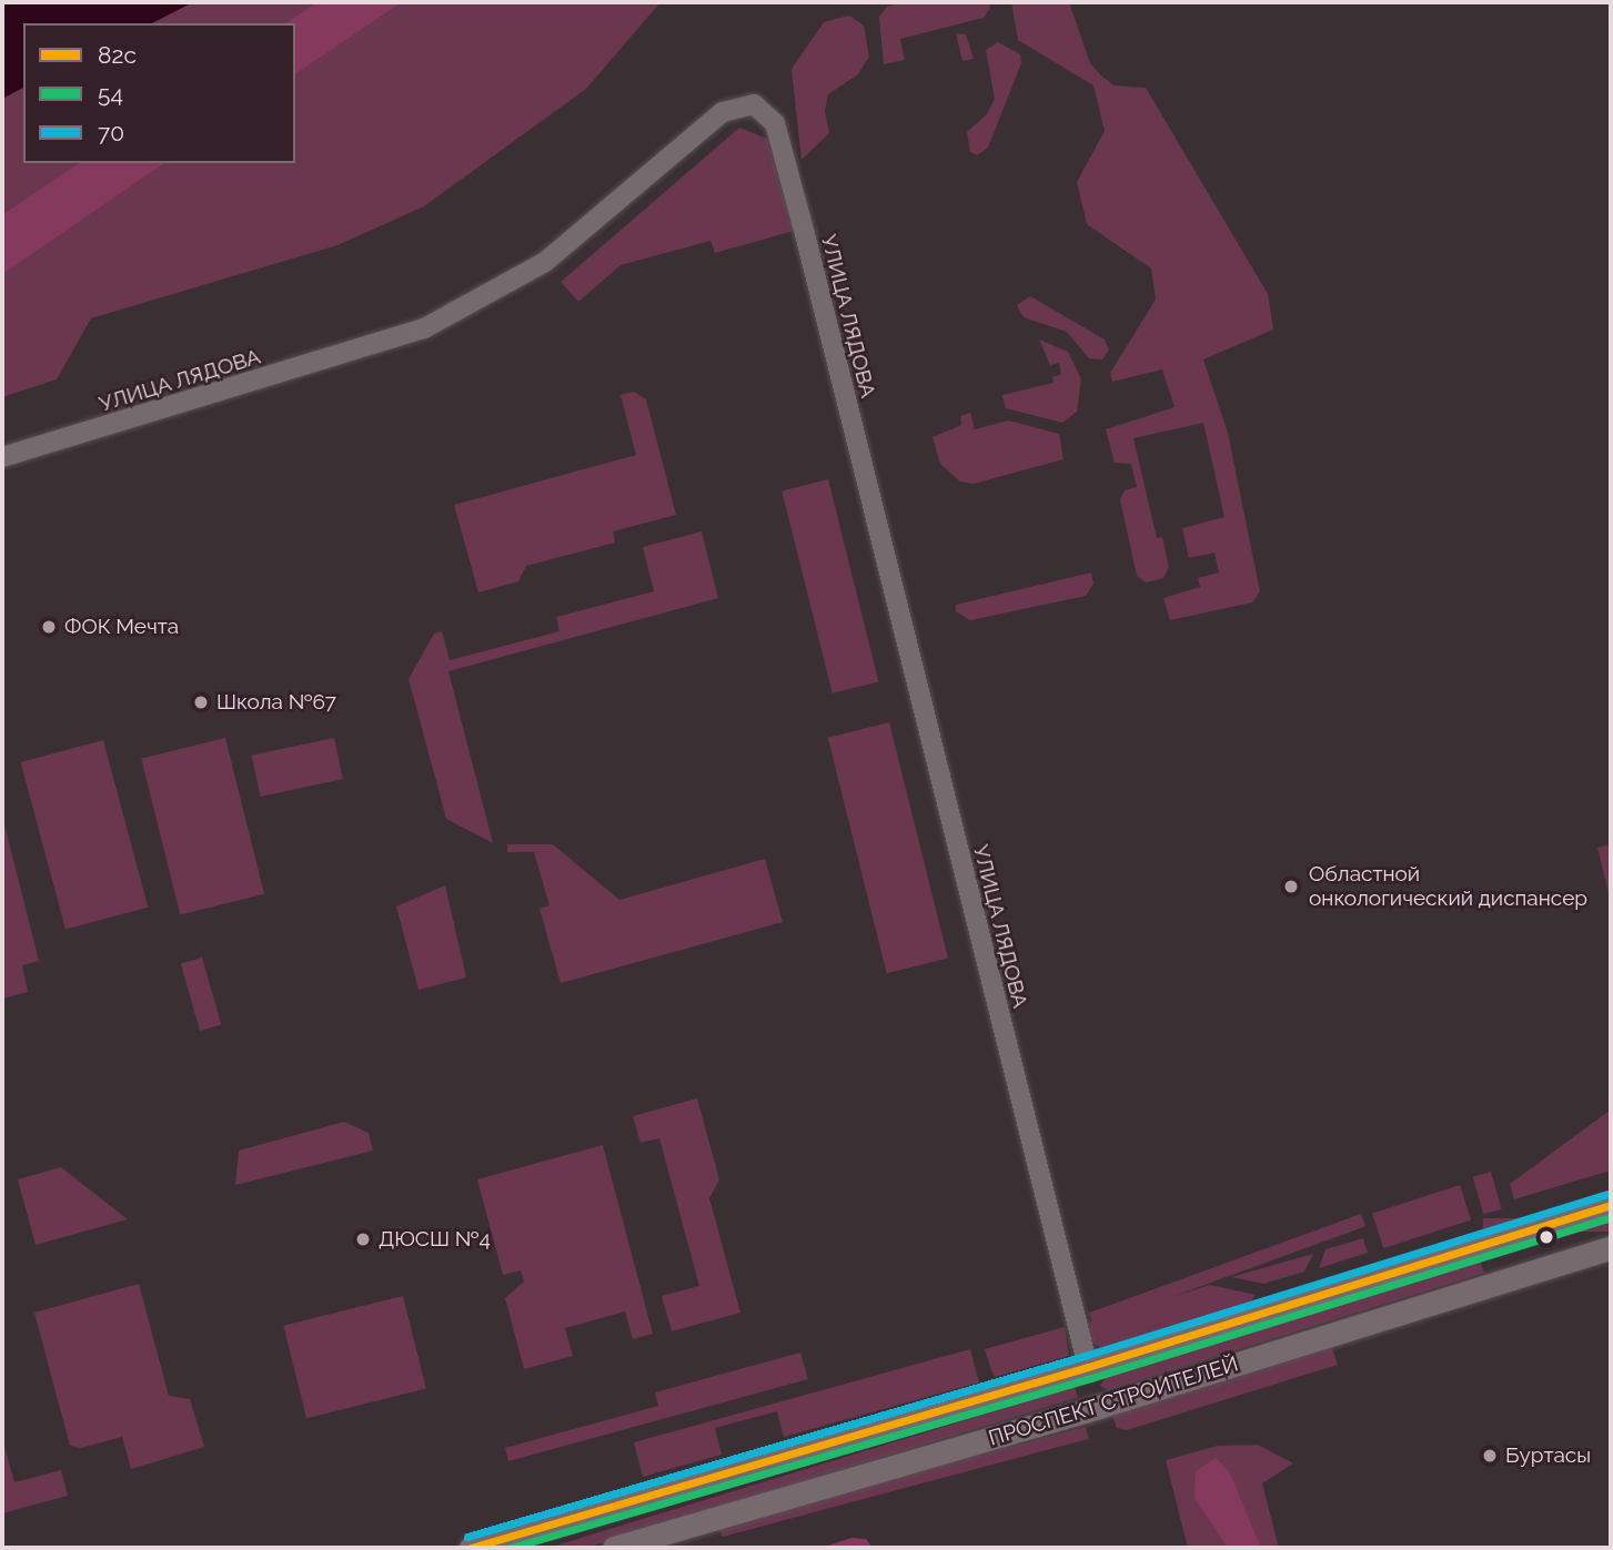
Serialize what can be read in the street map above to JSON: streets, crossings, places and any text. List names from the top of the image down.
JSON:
{
  "streets": {
    "main road": ["ПРОСПЕКТ СТРОИТЕЛЕЙ"],
    "street": ["УЛИЦА ЛЯДОВА"]
  },
  "crossings": [
    ["УЛИЦА ЛЯДОВА", "ПРОСПЕКТ СТРОИТЕЛЕЙ"]
  ],
  "places": [
    "ФОК Мечта",
    "Школа №67",
    "Областной онкологический диспансер",
    "ДЮСШ №4",
    "Буртасы"
  ],
  "lines": ["transit line 70", "transit line 82с", "transit line 54"],
  "legend": ["82с", "54", "70"]
}
